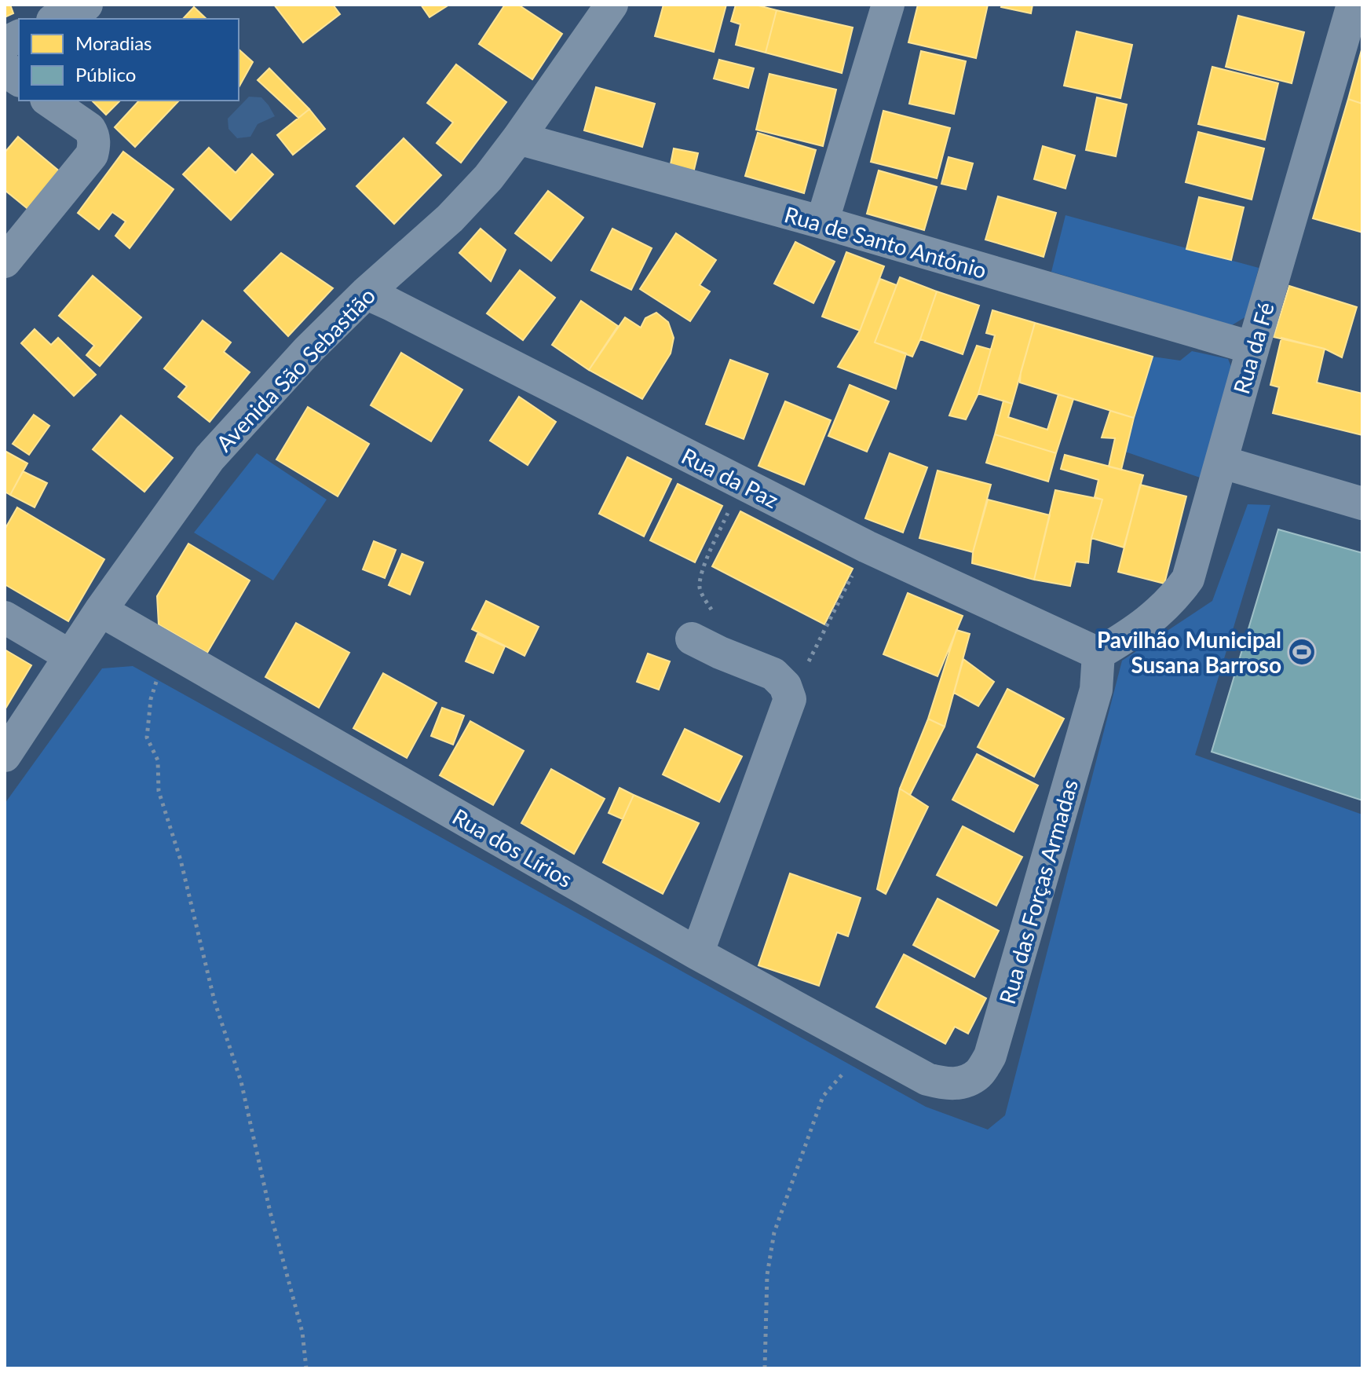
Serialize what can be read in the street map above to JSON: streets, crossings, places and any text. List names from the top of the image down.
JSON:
{
  "streets": {
    "street": [
      "Rua de Santo António",
      "Rua da Fé",
      "Avenida São Sebastião",
      "Rua da Paz",
      "Rua dos Lírios",
      "Rua das Forças Armadas"
    ]
  },
  "crossings": [
    ["Rua de Santo António", "Rua da Fé"],
    ["Rua de Santo António", "Avenida São Sebastião"],
    ["Rua da Fé", "Rua da Paz"],
    ["Rua da Fé", "Rua das Forças Armadas"],
    ["Avenida São Sebastião", "Rua da Paz"],
    ["Avenida São Sebastião", "Rua dos Lírios"],
    ["Rua da Paz", "Rua das Forças Armadas"],
    ["Rua dos Lírios", "Rua das Forças Armadas"]
  ],
  "places": {
    "sports": ["Pavilhão Municipal Susana Barroso"]
  },
  "legend": ["Moradias", "Público"]
}
